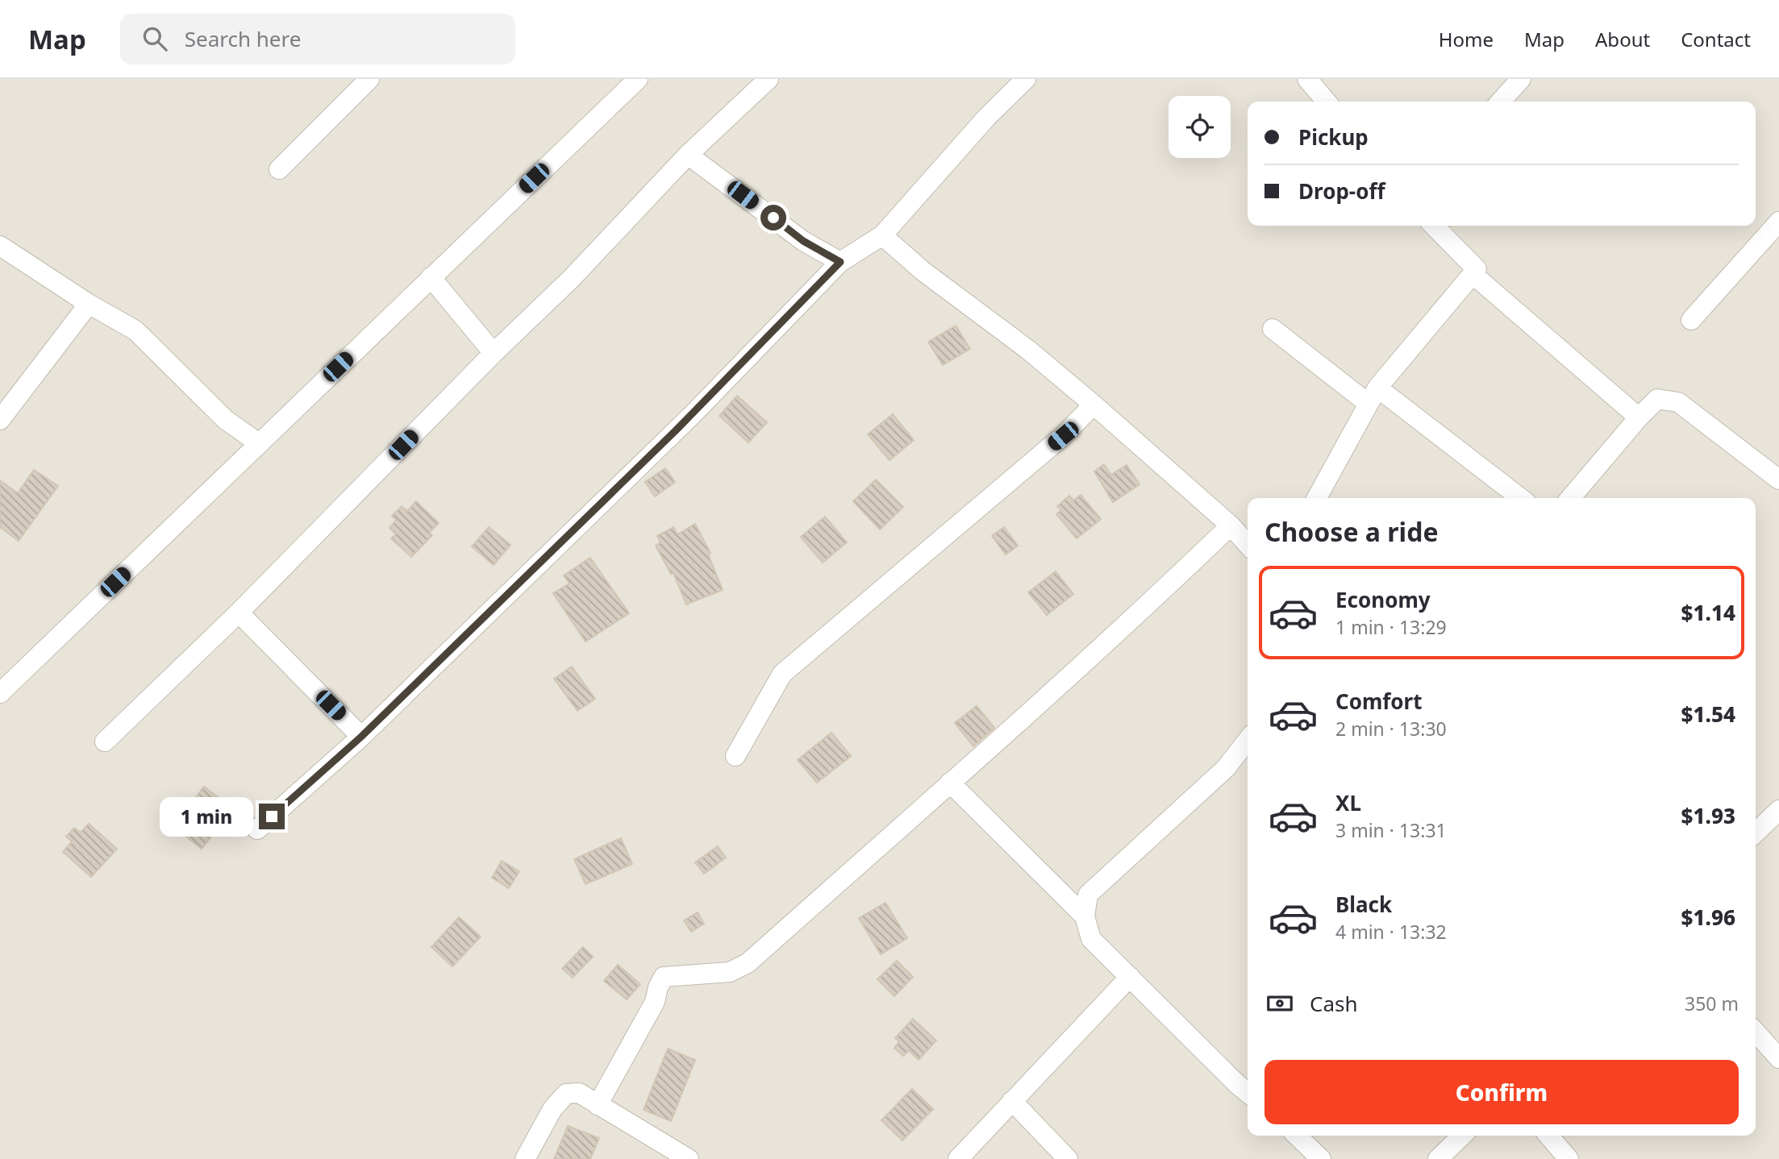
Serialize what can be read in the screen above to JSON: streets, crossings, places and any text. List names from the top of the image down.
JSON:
{
  "page": {
    "header": "Map",
    "search": "Search here",
    "nav": [
      "Home",
      "Map",
      "About",
      "Contact"
    ],
    "banner": ["Pickup", "Drop-off"],
    "heading": "Choose a ride",
    "list": [
      {
        "name": "Economy",
        "note": "1 min · 13:29",
        "value": "$1.14"
      },
      {
        "name": "Comfort",
        "note": "2 min · 13:30",
        "value": "$1.54"
      },
      {
        "name": "XL",
        "note": "3 min · 13:31",
        "value": "$1.93"
      },
      {
        "name": "Black",
        "note": "4 min · 13:32",
        "value": "$1.96"
      }
    ],
    "bubble": "1 min",
    "pay": ["Cash", "350 m"],
    "buttons": "Confirm"
  }
}
